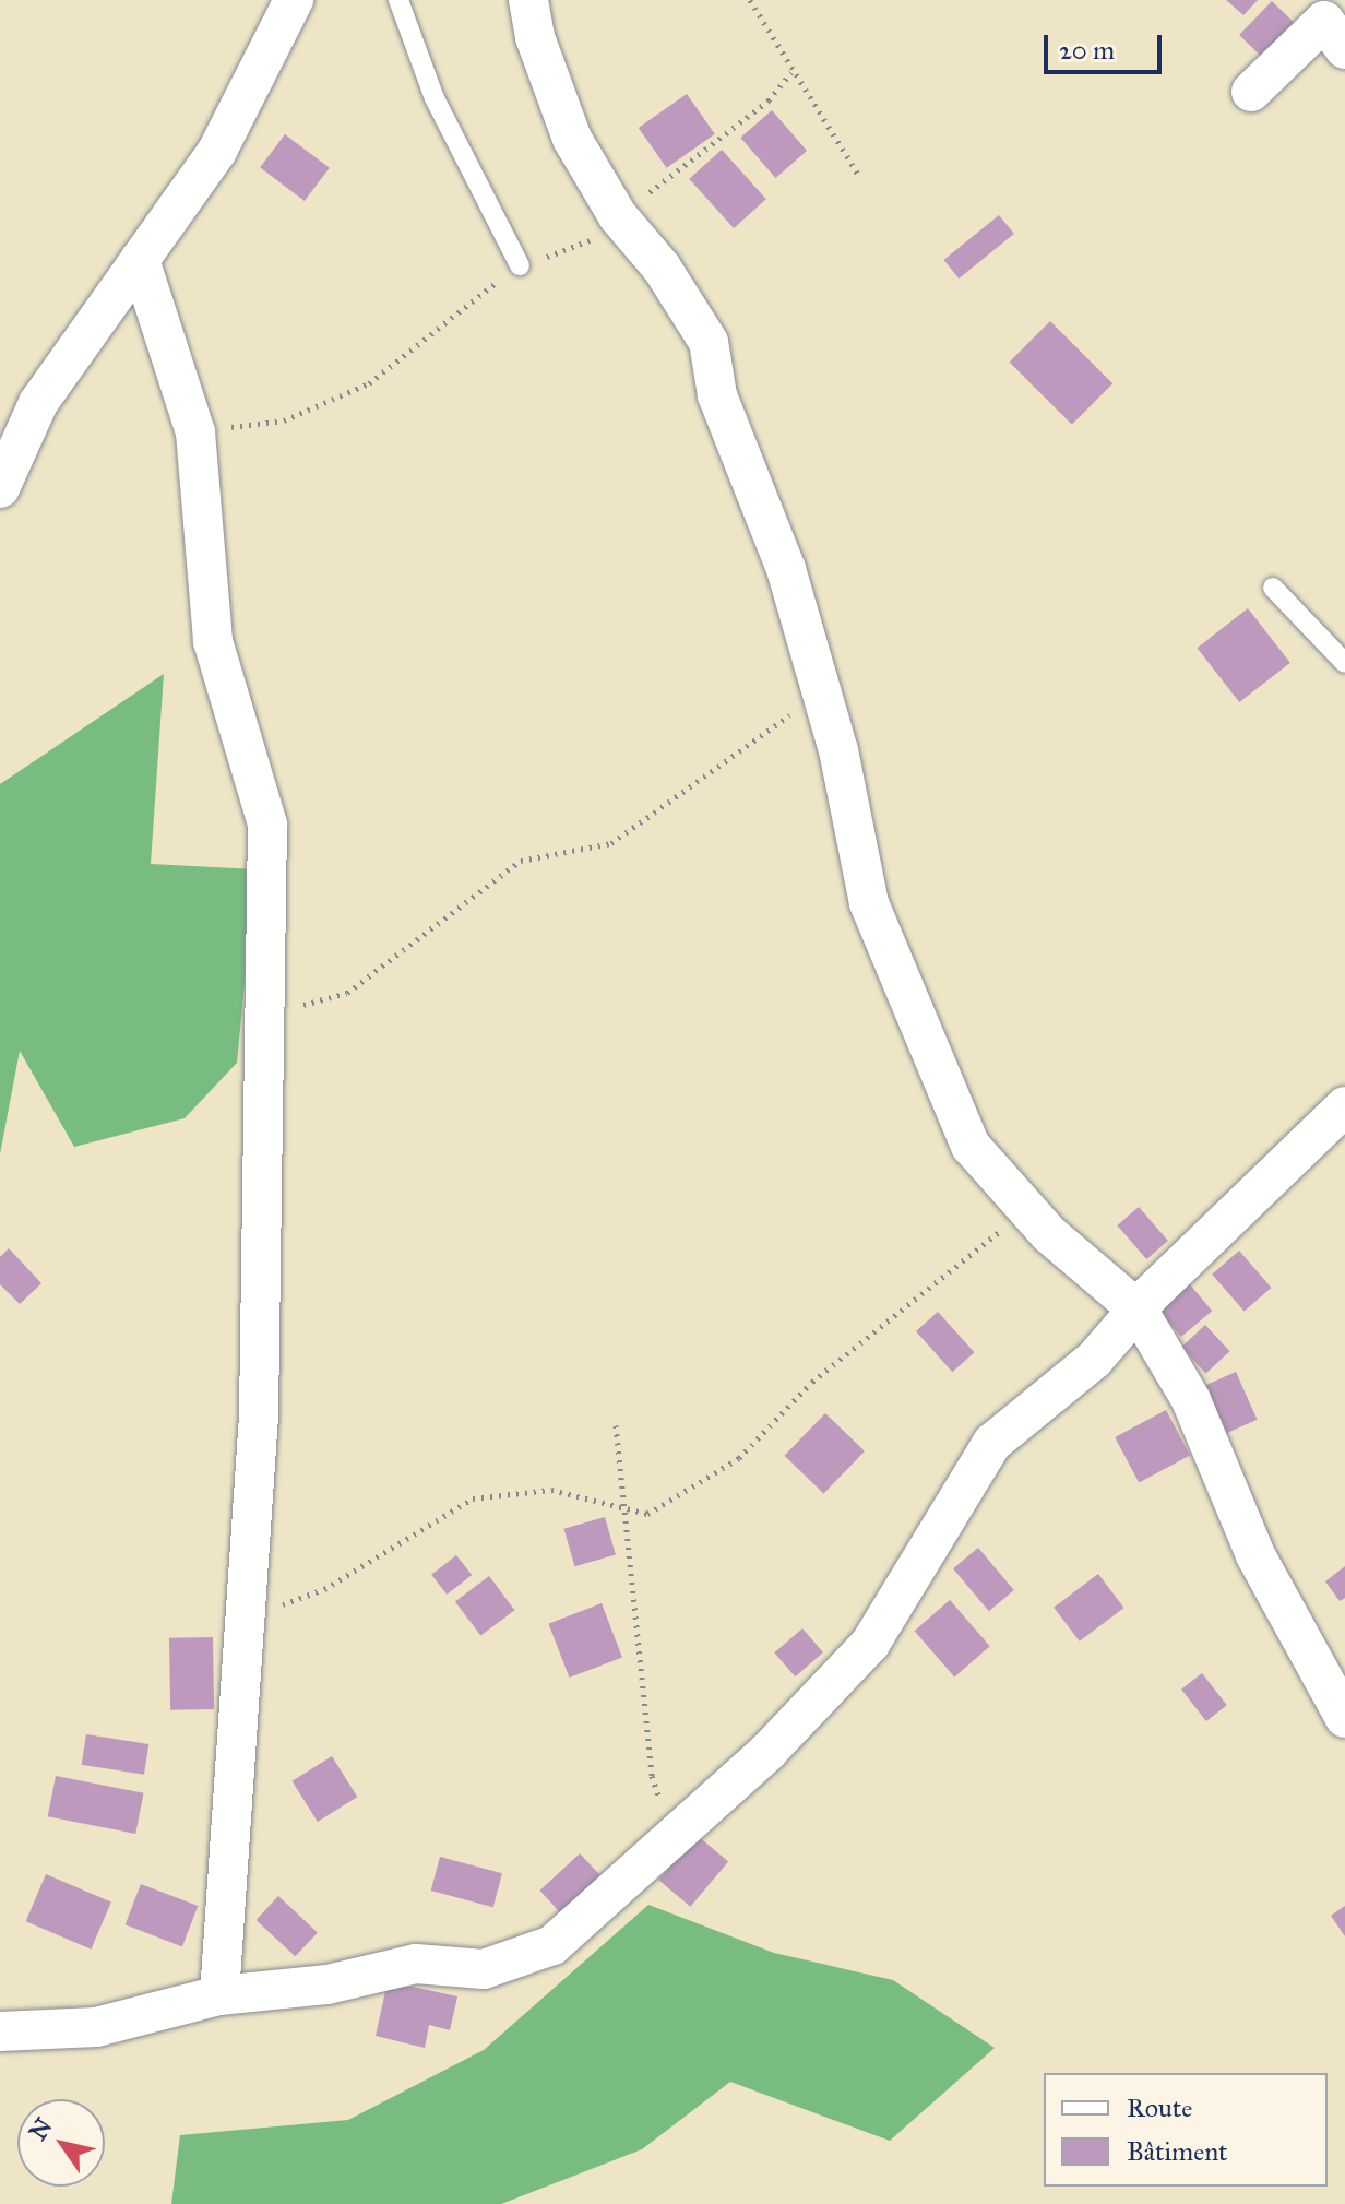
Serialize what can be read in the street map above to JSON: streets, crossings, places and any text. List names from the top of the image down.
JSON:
{
  "legend": ["Route", "Bâtiment"],
  "scale_bar": "20 m",
  "north": "top left"
}
